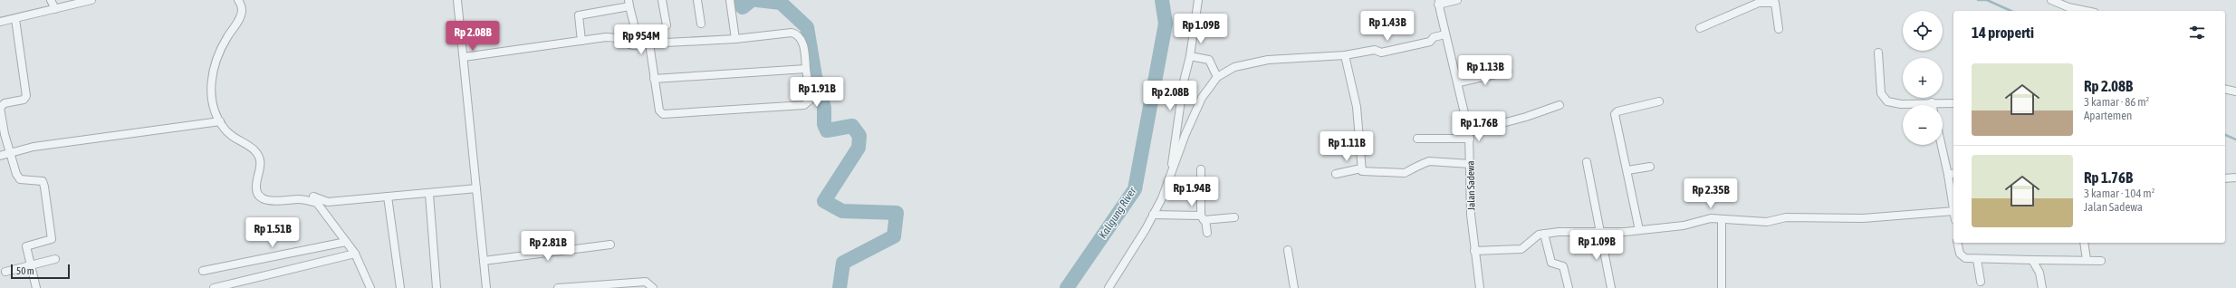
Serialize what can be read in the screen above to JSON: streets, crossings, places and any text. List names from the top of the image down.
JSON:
{
  "streets": {
    "street": ["Jalan Sadewa"]
  },
  "water": ["Kaligung River"],
  "scale_bar": "50 m",
  "page": {
    "map_buttons": ["+", "−"],
    "price": [
      "Rp 1.43B",
      "Rp 1.09B",
      "Rp 2.08B",
      "Rp 954M",
      "Rp 1.13B",
      "Rp 1.91B",
      "Rp 2.08B",
      "Rp 1.76B",
      "Rp 1.11B",
      "Rp 1.94B",
      "Rp 2.35B",
      "Rp 1.51B",
      "Rp 1.09B",
      "Rp 2.81B"
    ],
    "heading": "14 properti",
    "list": [
      {
        "name": "Rp 2.08B",
        "note": "3 kamar · 86 m² · Apartemen"
      },
      {
        "name": "Rp 1.76B",
        "note": "3 kamar · 104 m² · Jalan Sadewa"
      }
    ],
    "scale": "50 m"
  }
}
